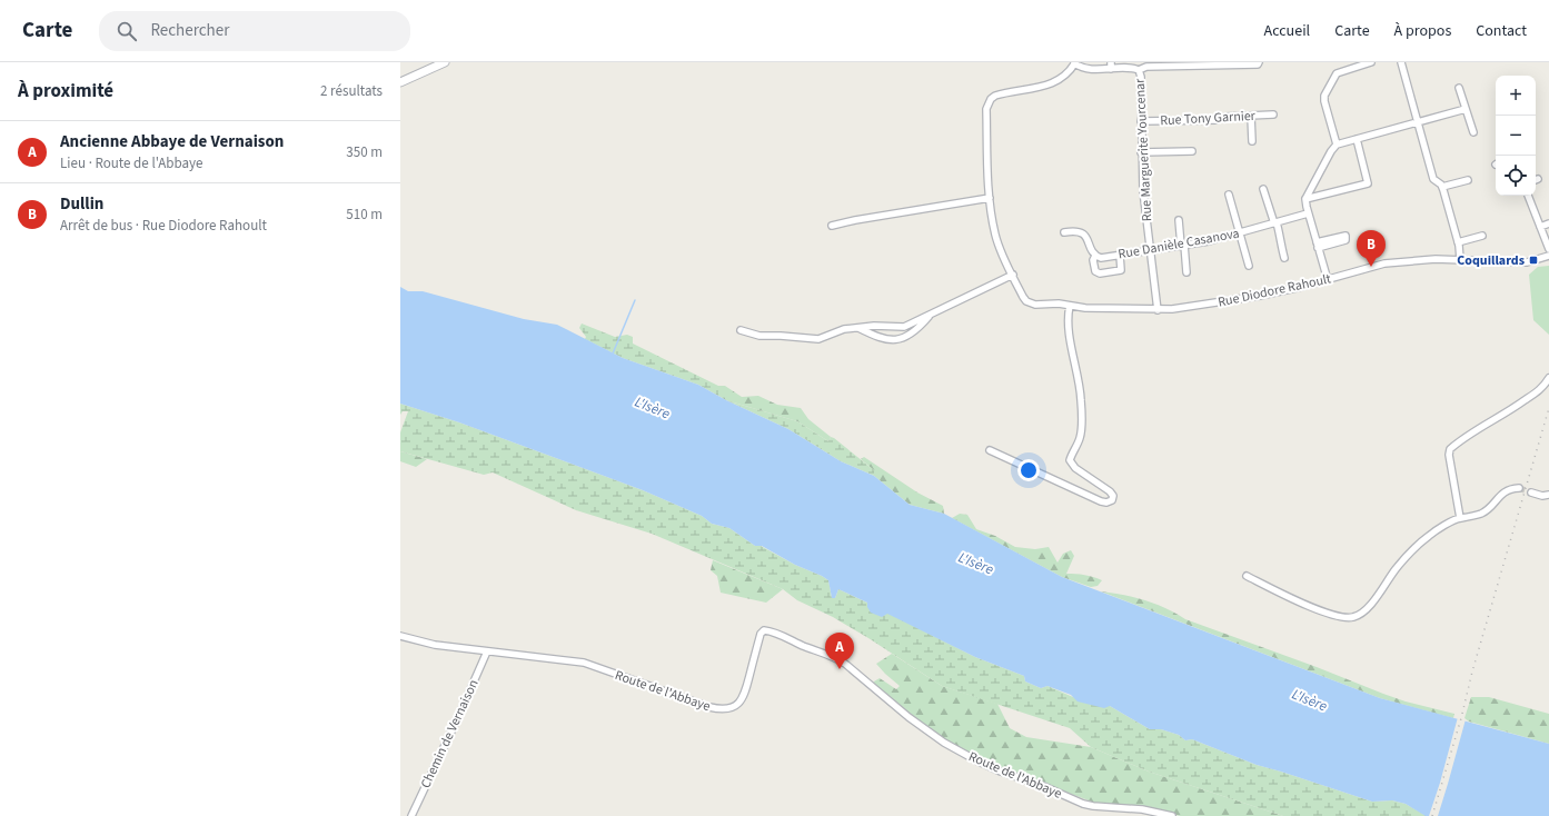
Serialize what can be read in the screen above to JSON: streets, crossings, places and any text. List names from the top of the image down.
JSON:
{
  "streets": {
    "street": [
      "Rue Tony Garnier",
      "Rue Marguerite Yourcenar",
      "Rue Danièle Casanova",
      "Rue Diodore Rahoult",
      "Route de l'Abbaye",
      "Chemin de Vernaison"
    ]
  },
  "crossings": [
    ["Rue Tony Garnier", "Rue Marguerite Yourcenar"],
    ["Rue Marguerite Yourcenar", "Rue Danièle Casanova"],
    ["Rue Marguerite Yourcenar", "Rue Diodore Rahoult"],
    ["Route de l'Abbaye", "Chemin de Vernaison"]
  ],
  "water": ["L'Isère"],
  "places": {
    "transit": ["Coquillards"]
  },
  "page": {
    "header": "Carte",
    "search": "Rechercher",
    "nav": [
      "Accueil",
      "Carte",
      "À propos",
      "Contact"
    ],
    "heading": ["À proximité", "2 résultats"],
    "map_buttons": ["+", "−"],
    "list": [
      {
        "mark": "A",
        "name": "Ancienne Abbaye de Vernaison",
        "note": "Lieu · Route de l'Abbaye",
        "value": "350 m"
      },
      {
        "mark": "B",
        "name": "Dullin",
        "note": "Arrêt de bus · Rue Diodore Rahoult",
        "value": "510 m"
      }
    ],
    "pins": ["B", "A"]
  }
}
